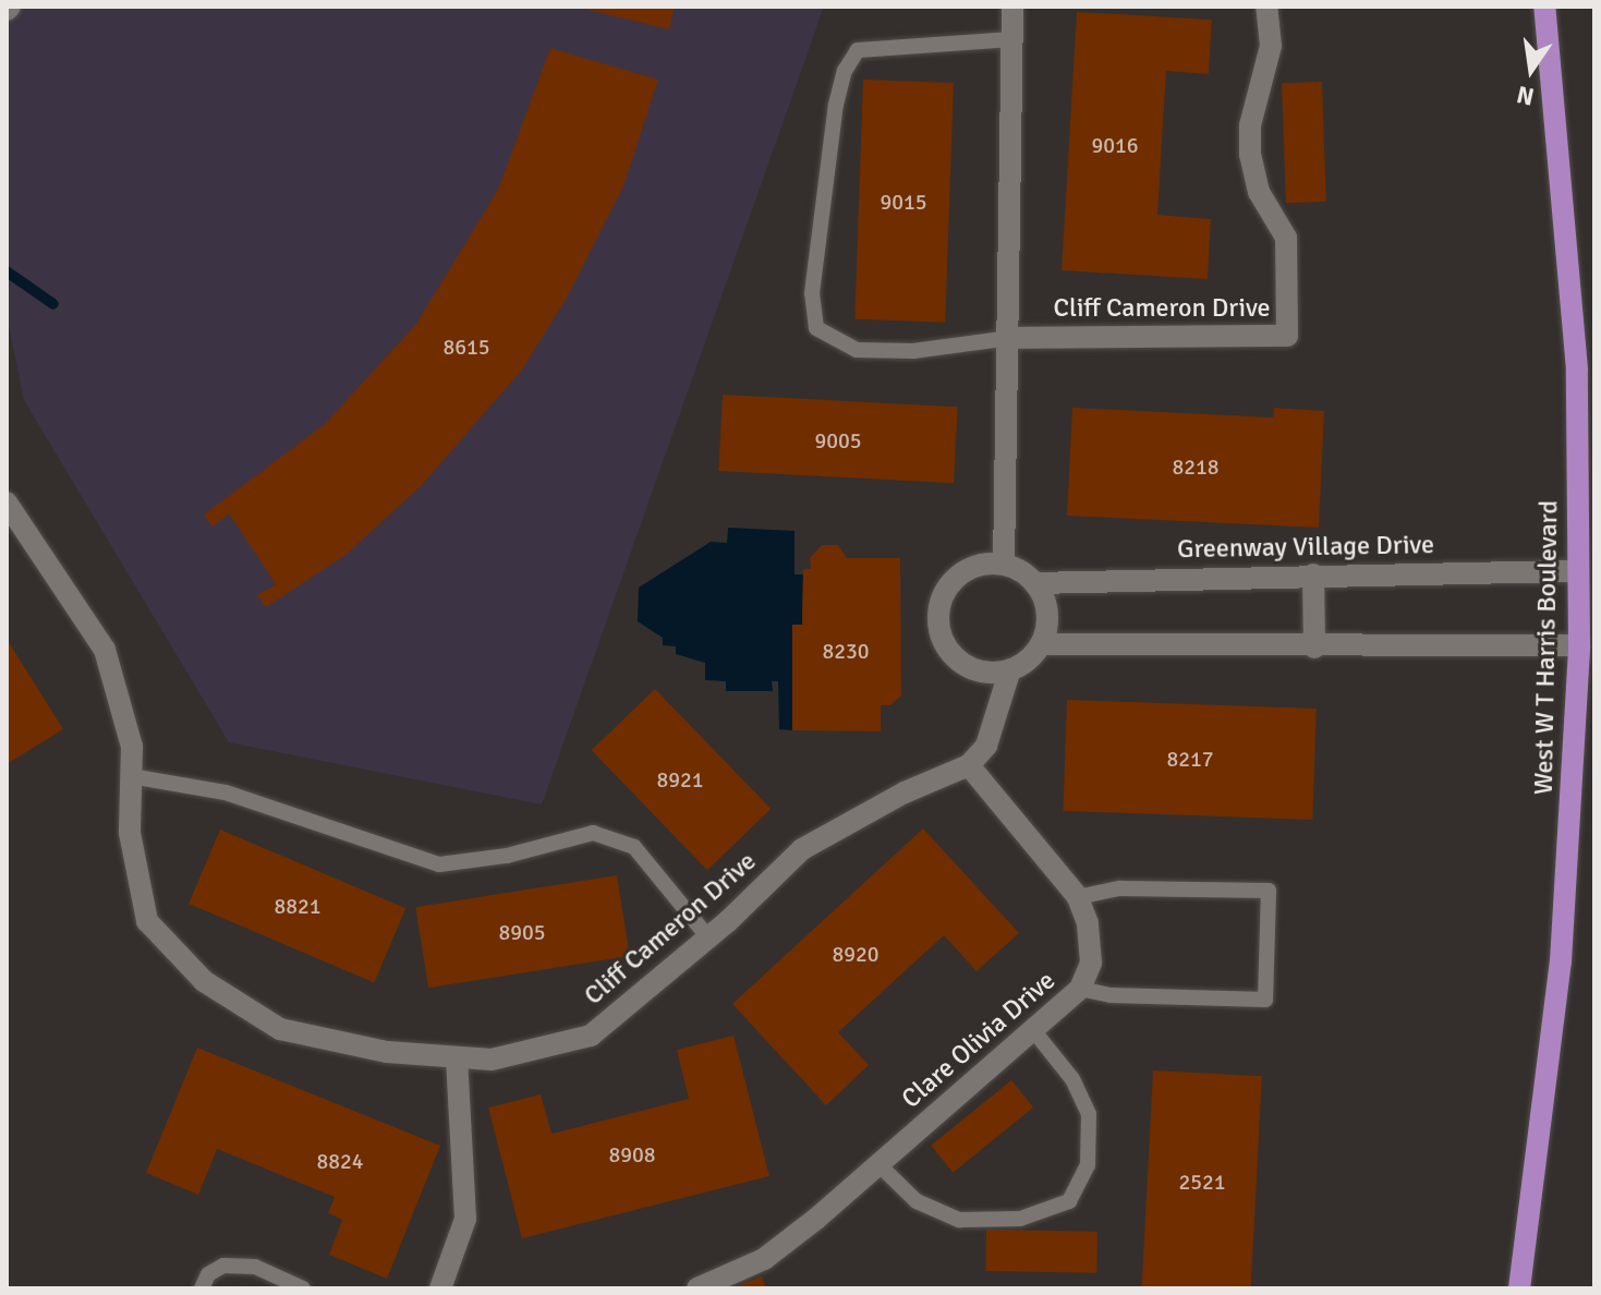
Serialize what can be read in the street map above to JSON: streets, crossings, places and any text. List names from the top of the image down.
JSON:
{
  "streets": {
    "main road": ["West W T Harris Boulevard"],
    "street": ["Cliff Cameron Drive", "Greenway Village Drive", "Clare Olivia Drive"]
  },
  "crossings": [
    ["Cliff Cameron Drive", "Clare Olivia Drive"],
    ["Greenway Village Drive", "West W T Harris Boulevard"]
  ],
  "house_numbers": [
    "9016",
    "9015",
    "8615",
    "9005",
    "8218",
    "8230",
    "8217",
    "8921",
    "8821",
    "8905",
    "8920",
    "8908",
    "8824",
    "2521"
  ],
  "north": "bottom"
}
